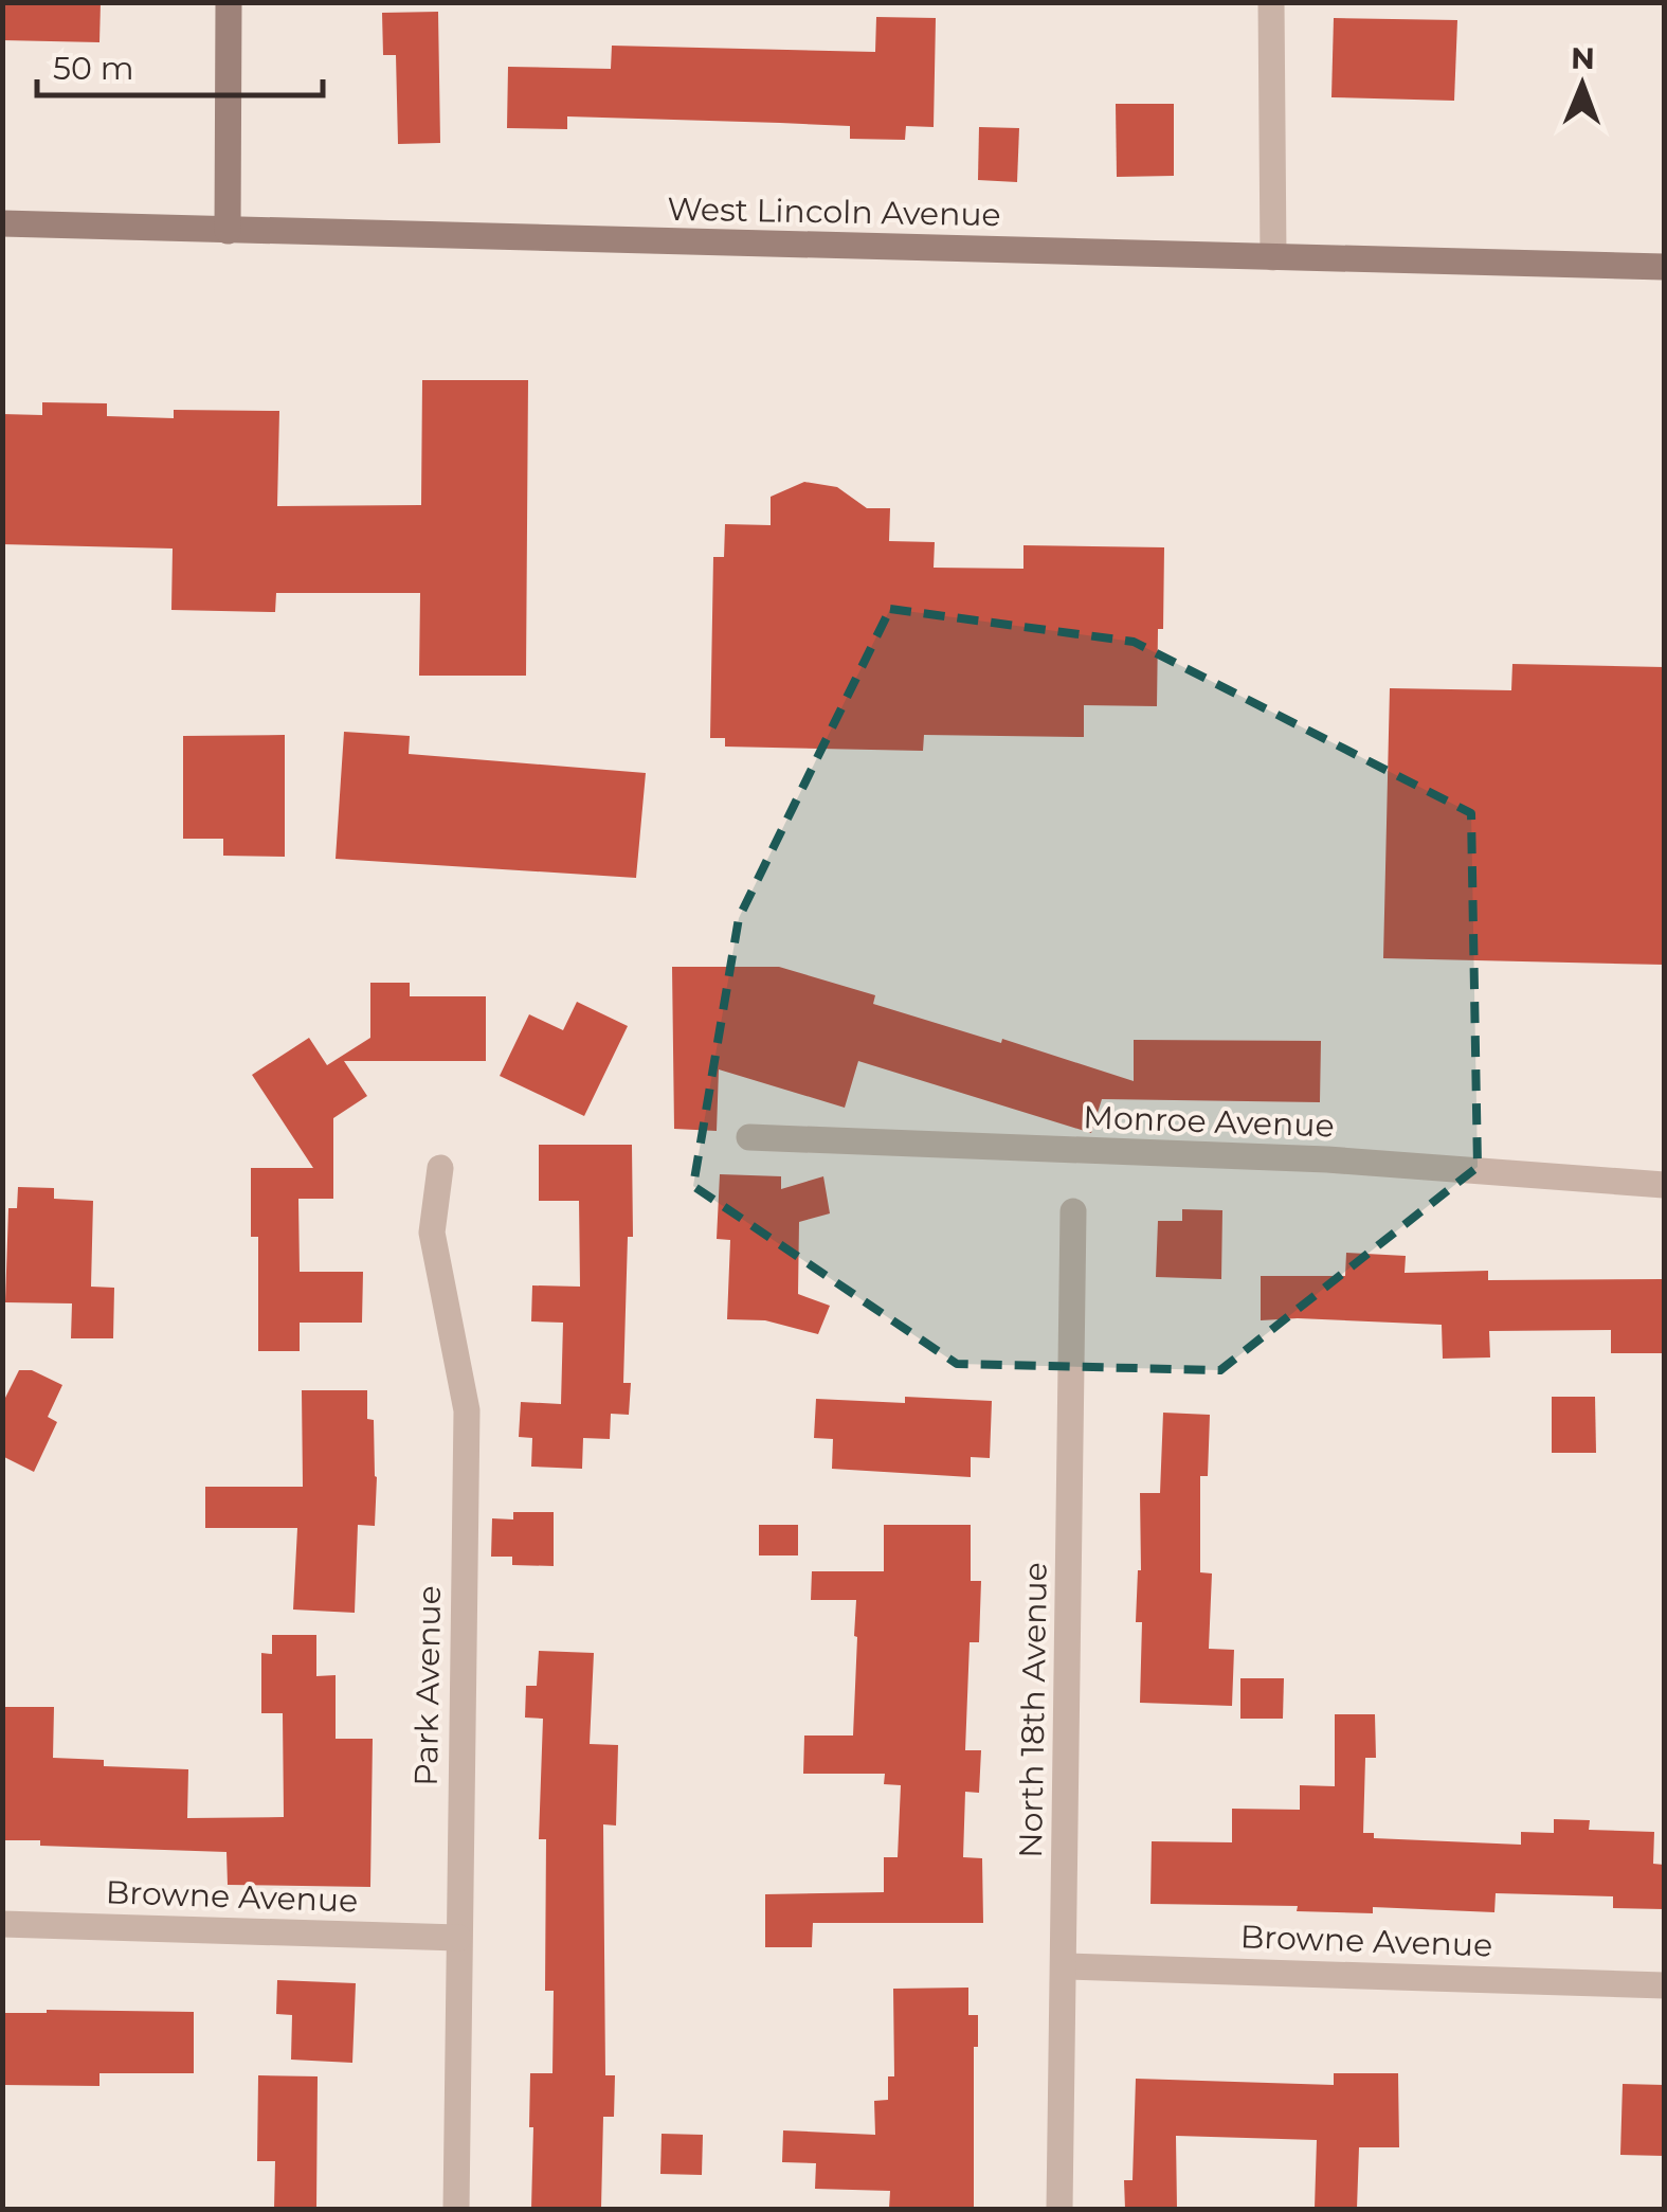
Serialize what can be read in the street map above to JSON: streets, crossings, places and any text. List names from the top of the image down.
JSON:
{
  "streets": {
    "street": [
      "West Lincoln Avenue",
      "Monroe Avenue",
      "Park Avenue",
      "North 18th Avenue",
      "Browne Avenue"
    ]
  },
  "crossings": [
    ["Park Avenue", "Browne Avenue"],
    ["North 18th Avenue", "Browne Avenue"]
  ],
  "scale_bar": "50 m",
  "north": "top"
}
